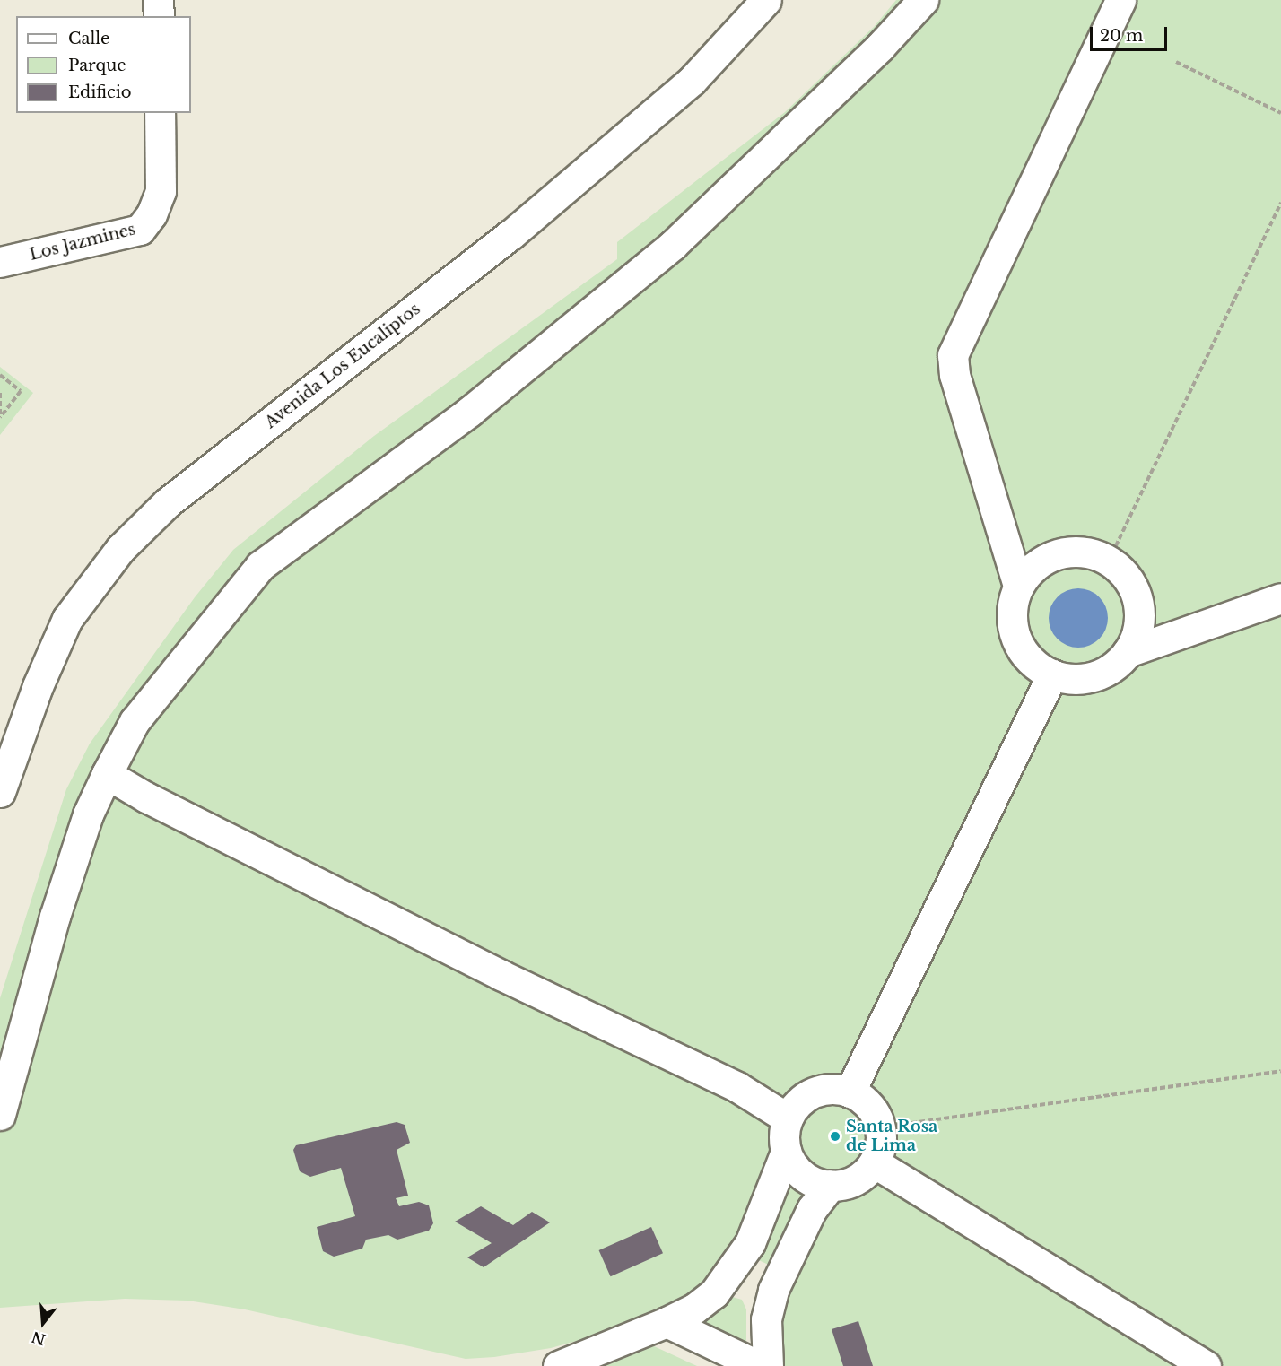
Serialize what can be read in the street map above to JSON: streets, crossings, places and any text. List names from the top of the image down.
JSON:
{
  "streets": {
    "street": ["Los Jazmines", "Avenida Los Eucaliptos"]
  },
  "places": ["Santa Rosa de Lima"],
  "legend": ["Calle", "Parque", "Edificio"],
  "scale_bar": "20 m",
  "north": "bottom"
}
